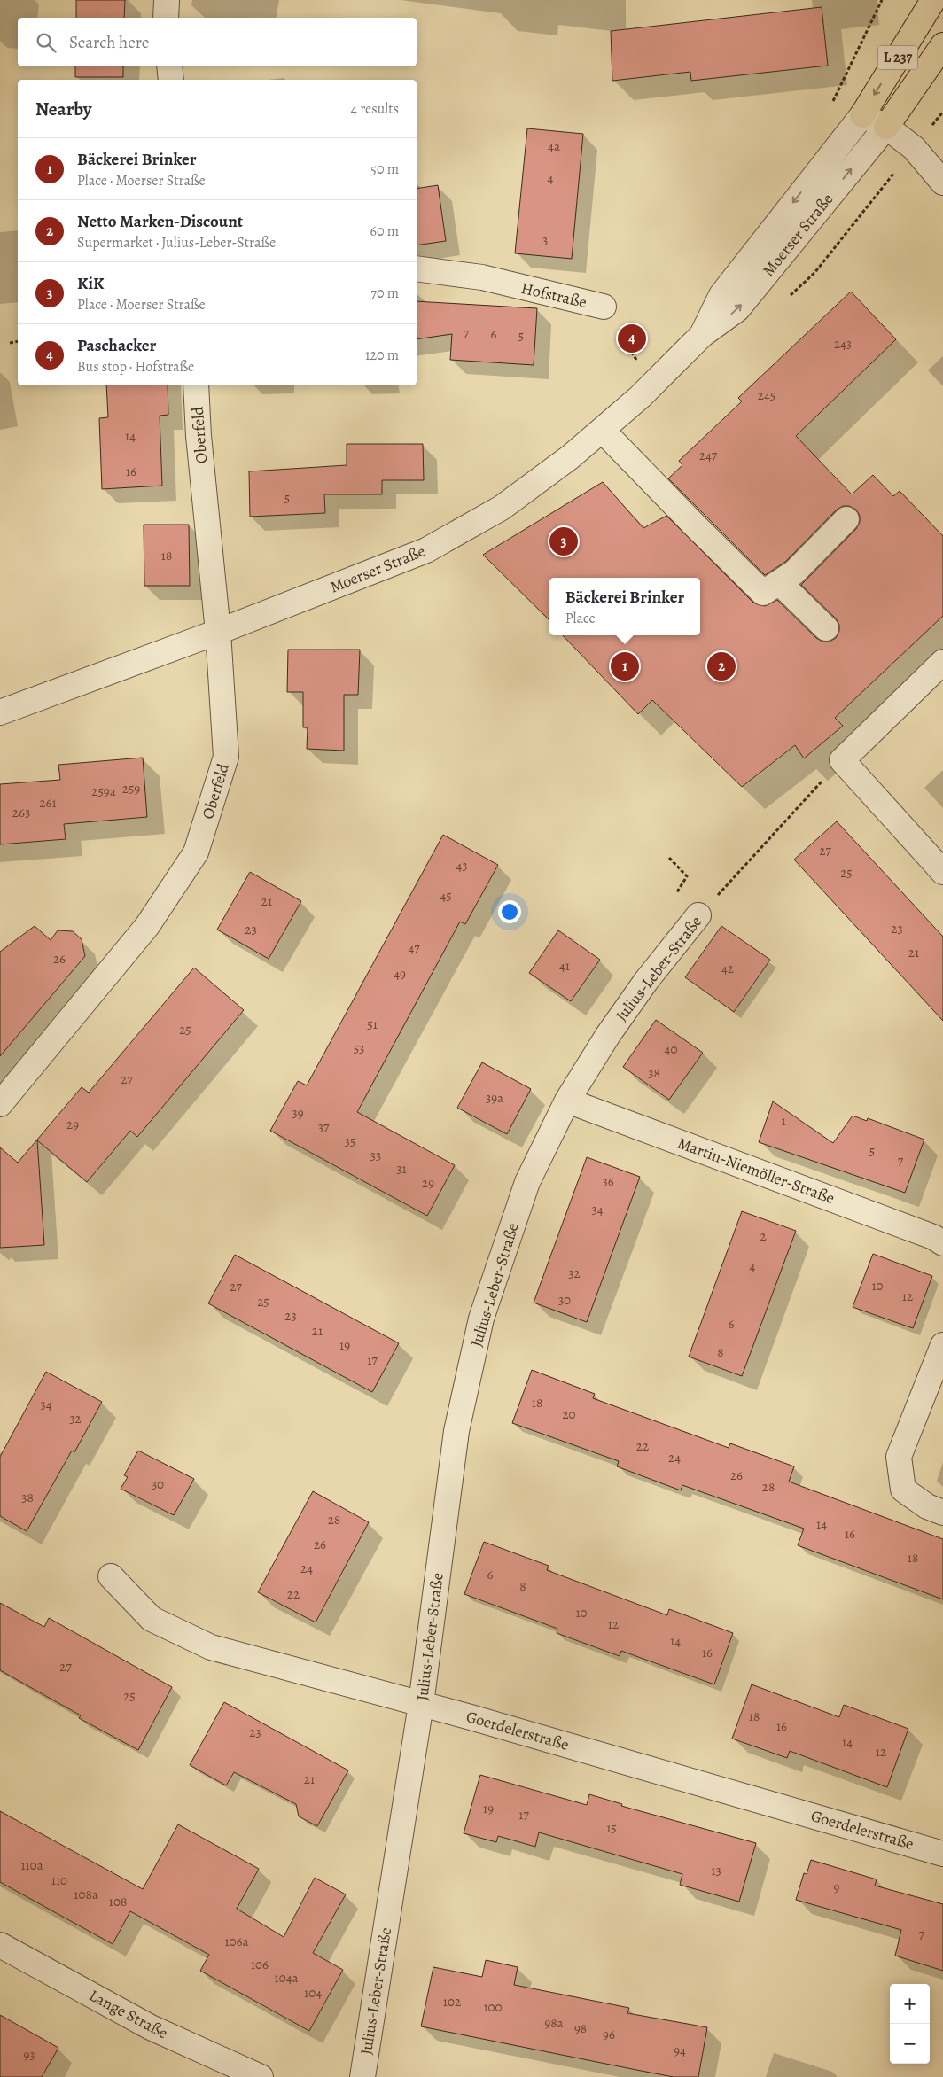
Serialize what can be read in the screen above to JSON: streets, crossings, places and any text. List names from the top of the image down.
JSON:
{
  "streets": {
    "highway": ["L 237"],
    "street": [
      "Moerser Straße",
      "Hofstraße",
      "Oberfeld",
      "Julius-Leber-Straße",
      "Martin-Niemöller-Straße",
      "Goerdelerstraße",
      "Lange Straße"
    ]
  },
  "crossings": [
    ["L 237", "Moerser Straße"],
    ["Moerser Straße", "Hofstraße"],
    ["Moerser Straße", "Oberfeld"],
    ["Julius-Leber-Straße", "Martin-Niemöller-Straße"],
    ["Julius-Leber-Straße", "Goerdelerstraße"]
  ],
  "house_numbers": [
    "4a",
    "4",
    "3",
    "7",
    "6",
    "5",
    "243",
    "245",
    "14",
    "247",
    "16",
    "5",
    "18",
    "259",
    "259a",
    "261",
    "263",
    "27",
    "43",
    "25",
    "45",
    "21",
    "23",
    "23",
    "47",
    "21",
    "26",
    "41",
    "42",
    "49",
    "51",
    "25",
    "53",
    "40",
    "38",
    "27",
    "39a",
    "39",
    "1",
    "29",
    "37",
    "35",
    "5",
    "33",
    "7",
    "31",
    "36",
    "29",
    "34",
    "2",
    "4",
    "32",
    "10",
    "27",
    "12",
    "30",
    "25",
    "23",
    "6",
    "21",
    "19",
    "8",
    "17",
    "18",
    "34",
    "20",
    "32",
    "22",
    "24",
    "26",
    "30",
    "28",
    "38",
    "28",
    "14",
    "16",
    "26",
    "18",
    "24",
    "6",
    "8",
    "22",
    "10",
    "12",
    "14",
    "16",
    "27",
    "25",
    "18",
    "16",
    "23",
    "14",
    "12",
    "21",
    "19",
    "17",
    "15",
    "110a",
    "13",
    "110",
    "9",
    "108a",
    "108",
    "7",
    "106a",
    "106",
    "104a",
    "104",
    "102",
    "100",
    "98a",
    "98",
    "96",
    "94",
    "93"
  ],
  "page": {
    "search": "Search here",
    "heading": ["Nearby", "4 results"],
    "list": [
      {
        "mark": "1",
        "name": "Bäckerei Brinker",
        "note": "Place · Moerser Straße",
        "value": "50 m"
      },
      {
        "mark": "2",
        "name": "Netto Marken-Discount",
        "note": "Supermarket · Julius-Leber-Straße",
        "value": "60 m"
      },
      {
        "mark": "3",
        "name": "KiK",
        "note": "Place · Moerser Straße",
        "value": "70 m"
      },
      {
        "mark": "4",
        "name": "Paschacker",
        "note": "Bus stop · Hofstraße",
        "value": "120 m"
      }
    ],
    "pins": [
      "4",
      "3",
      "1",
      "2"
    ],
    "popup": ["Bäckerei Brinker", "Place"],
    "map_buttons": ["+", "−"]
  }
}
